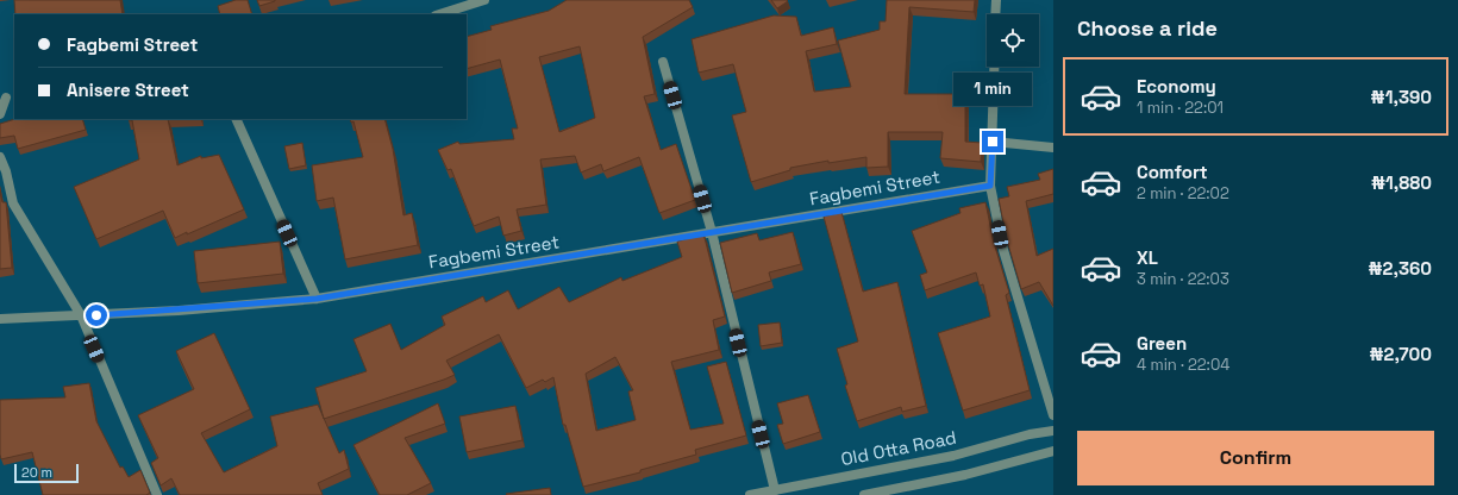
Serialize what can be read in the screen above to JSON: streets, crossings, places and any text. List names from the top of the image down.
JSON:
{
  "streets": {
    "street": ["Fagbemi Street", "Old Otta Road"]
  },
  "scale_bar": "20 m",
  "page": {
    "heading": "Choose a ride",
    "banner": ["Fagbemi Street", "Anisere Street"],
    "list": [
      {
        "name": "Economy",
        "note": "1 min · 22:01",
        "value": "₦1,390"
      },
      {
        "name": "Comfort",
        "note": "2 min · 22:02",
        "value": "₦1,880"
      },
      {
        "name": "XL",
        "note": "3 min · 22:03",
        "value": "₦2,360"
      },
      {
        "name": "Green",
        "note": "4 min · 22:04",
        "value": "₦2,700"
      }
    ],
    "bubble": "1 min",
    "buttons": "Confirm",
    "scale": "20 m"
  }
}
